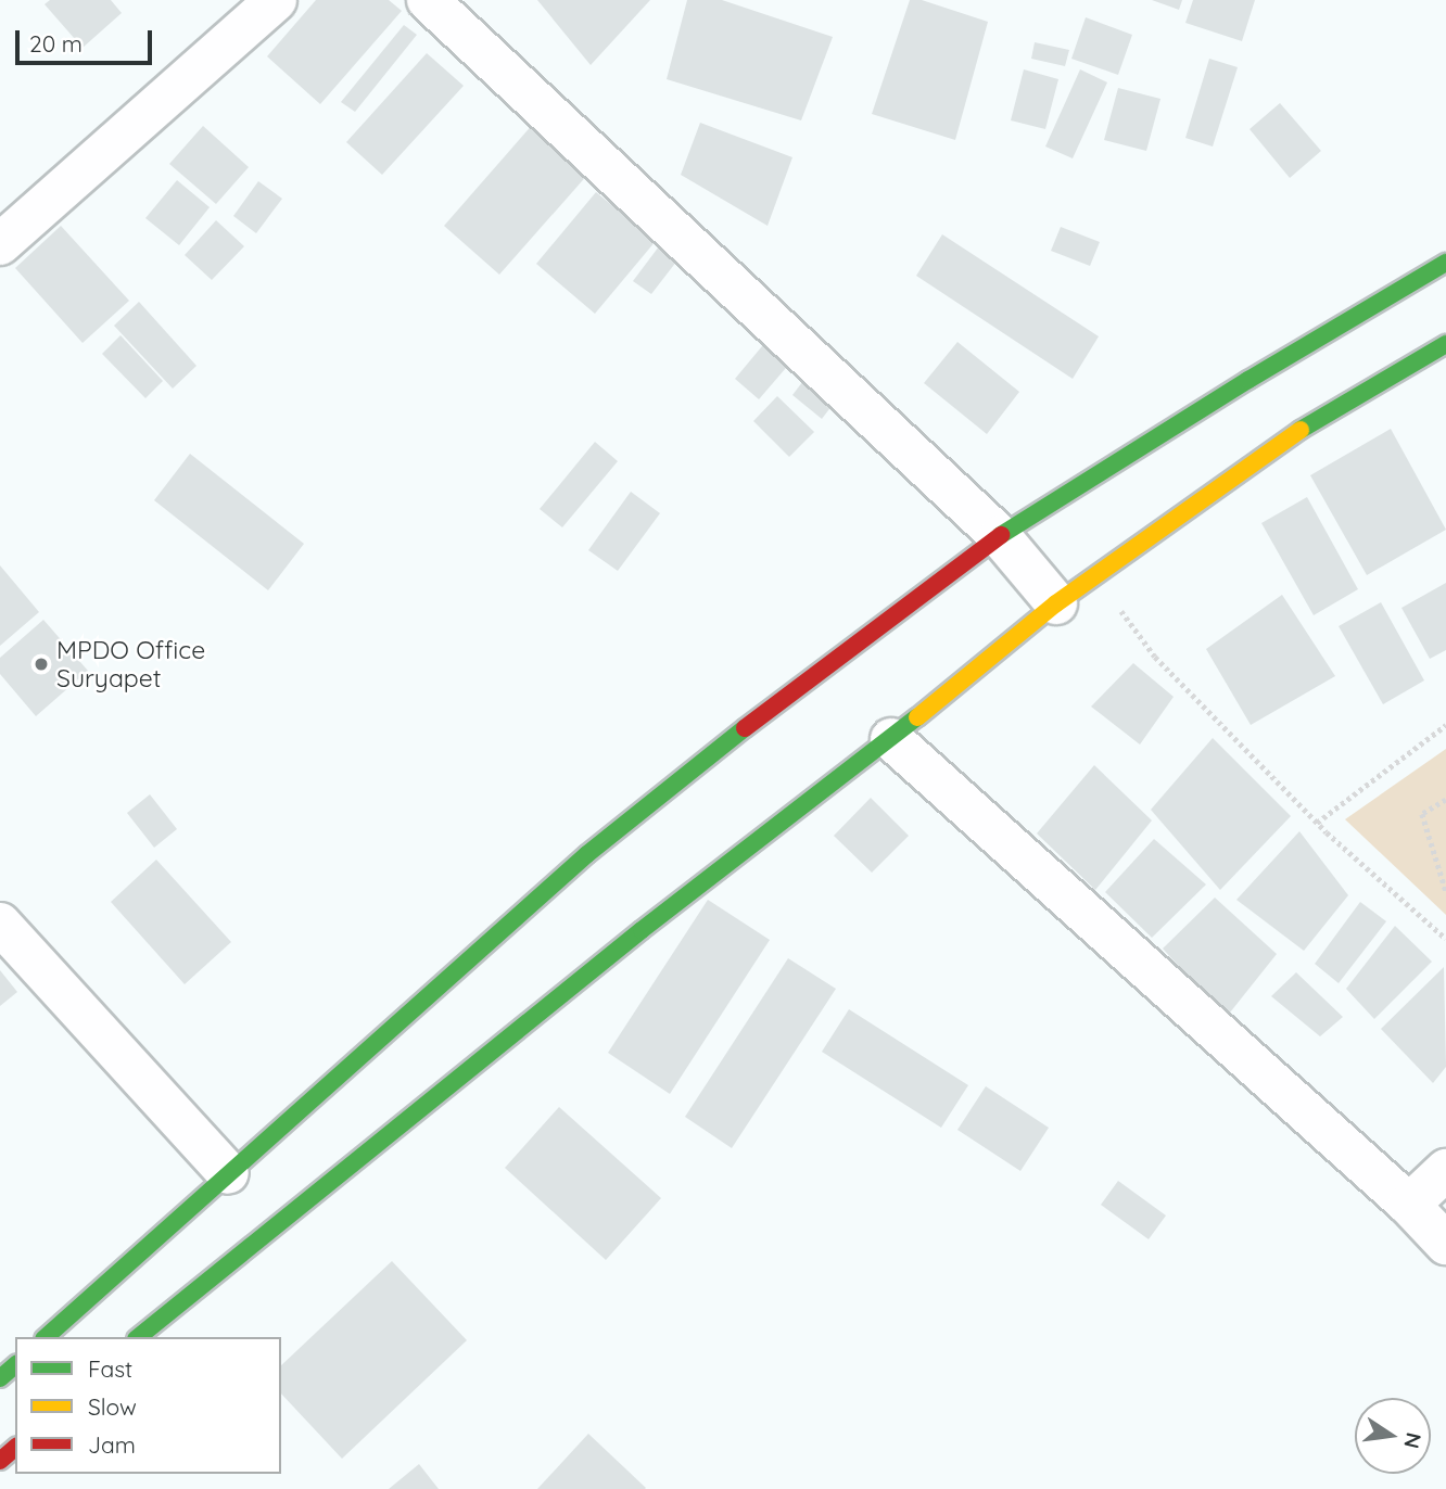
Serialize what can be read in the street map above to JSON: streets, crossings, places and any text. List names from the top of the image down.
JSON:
{
  "places": ["MPDO Office Suryapet"],
  "legend": ["Fast", "Slow", "Jam"],
  "scale_bar": "20 m",
  "north": "right"
}
